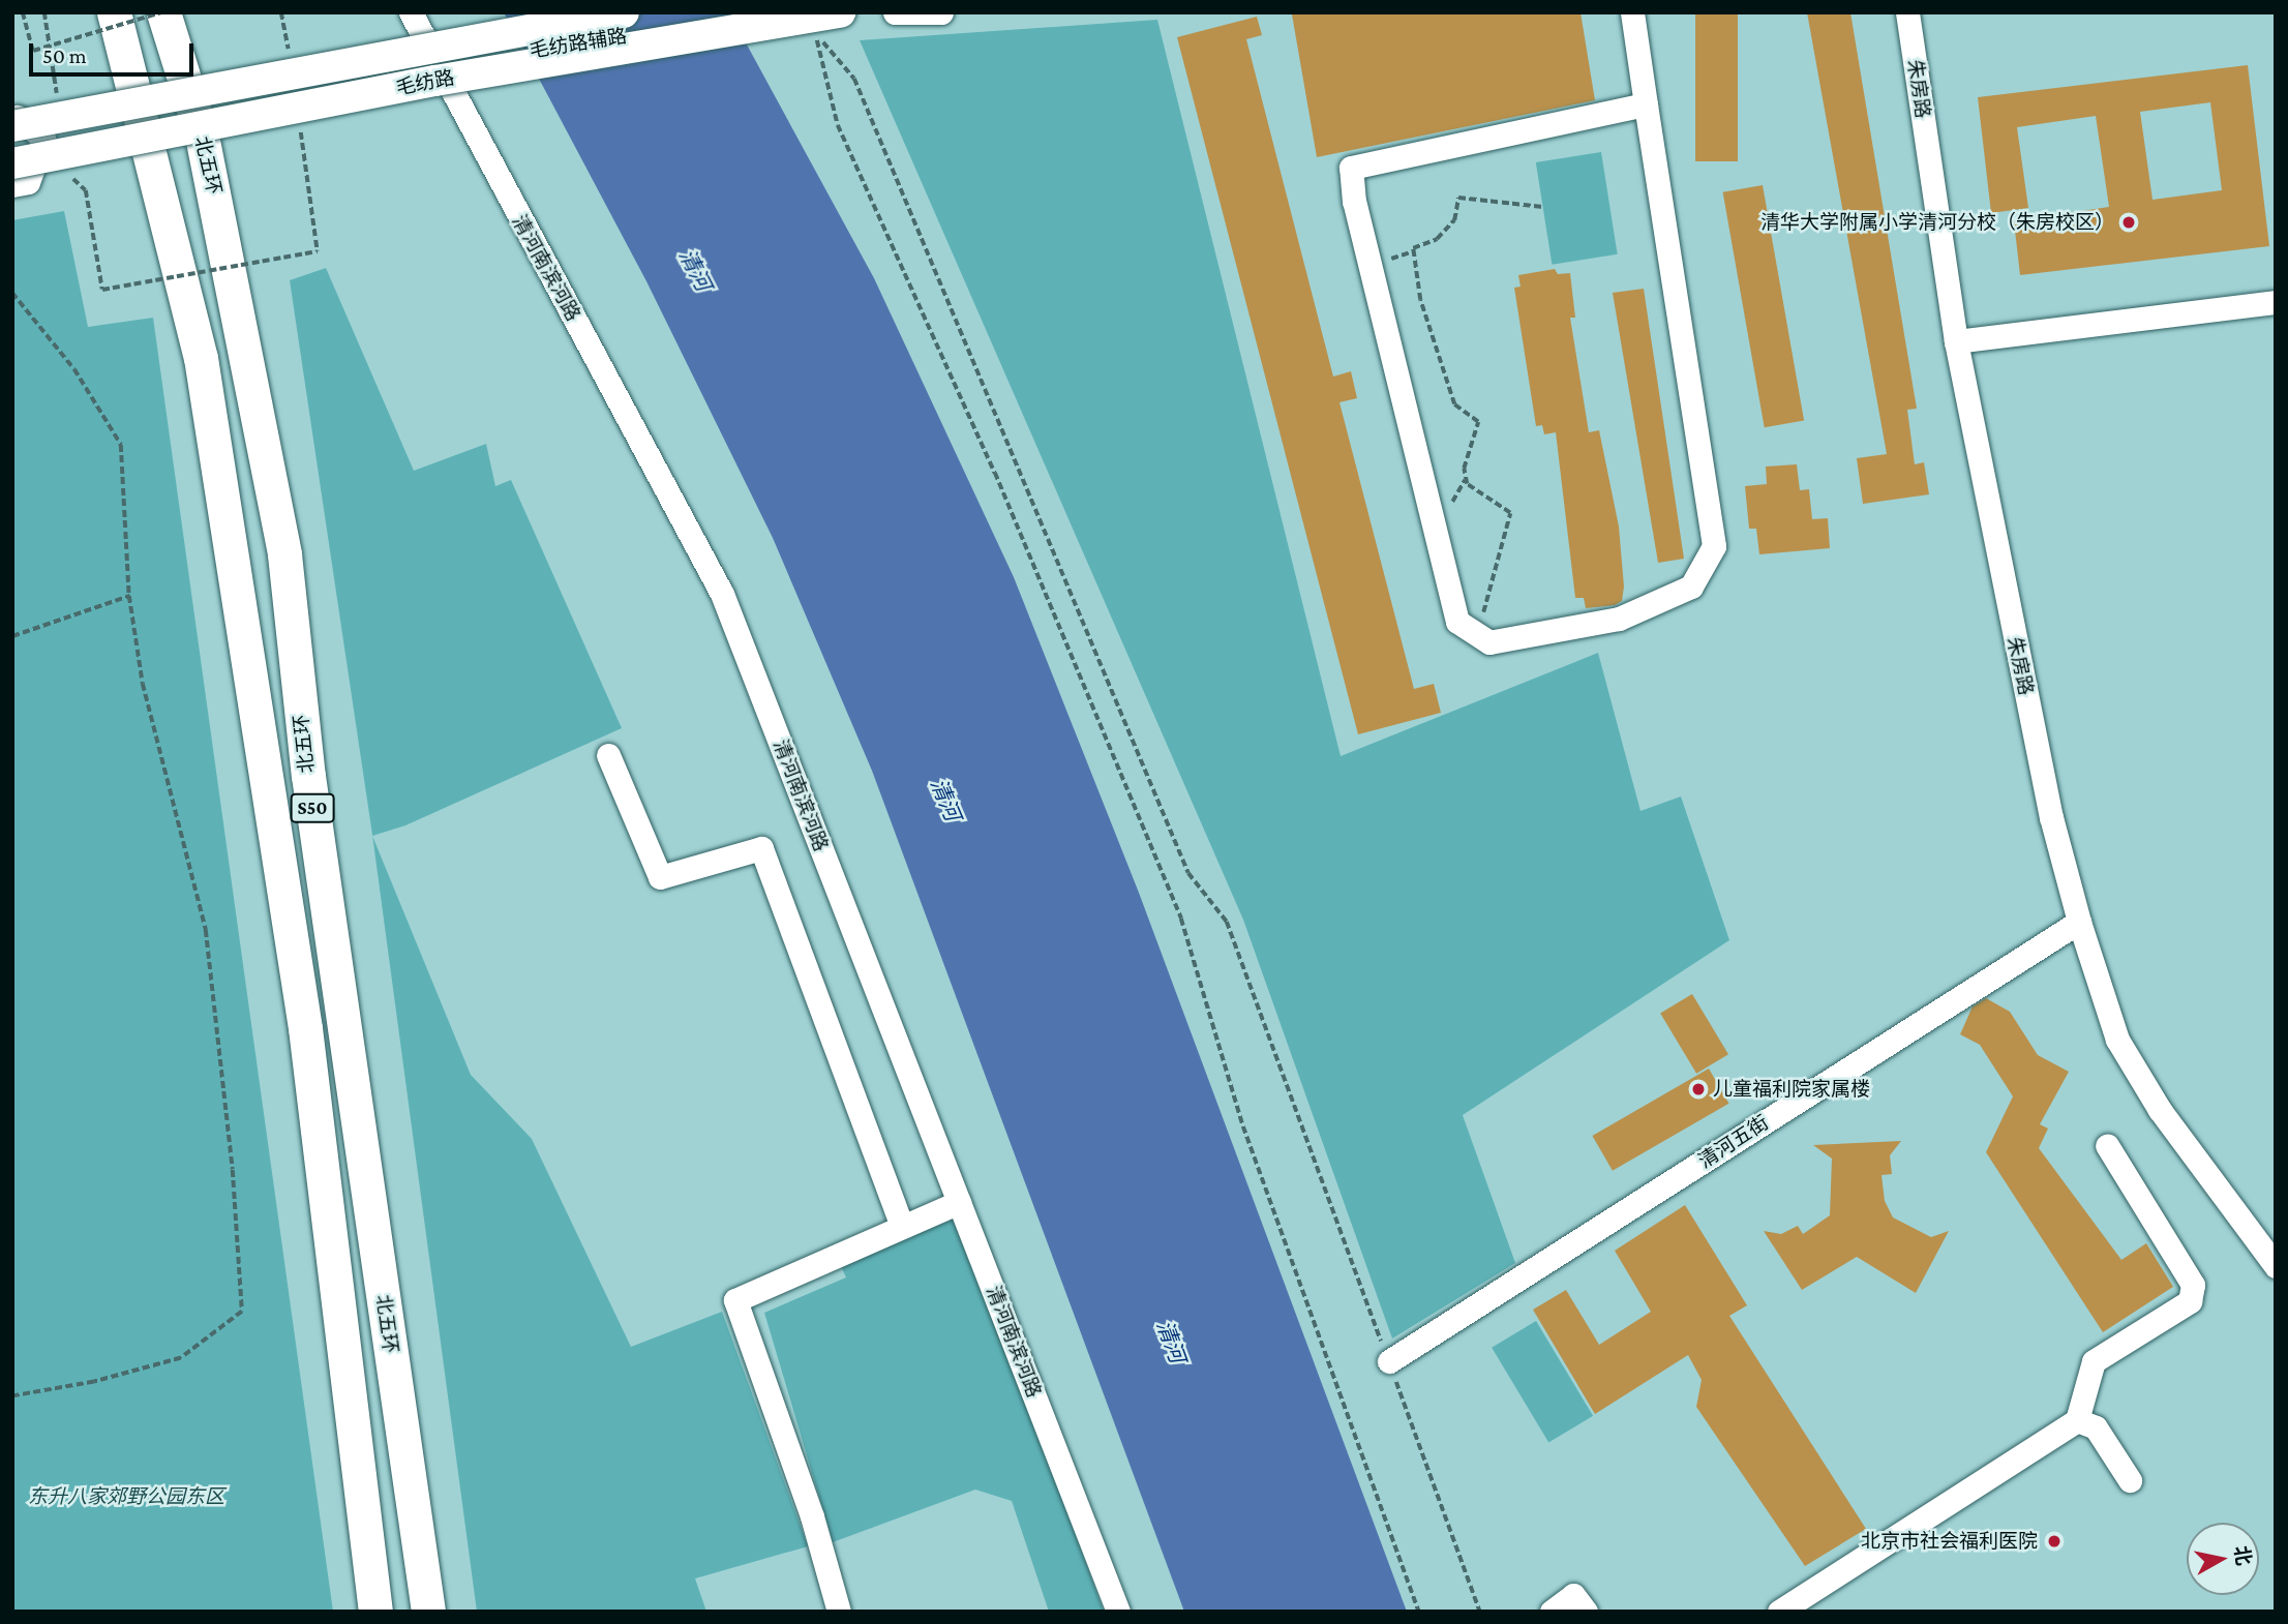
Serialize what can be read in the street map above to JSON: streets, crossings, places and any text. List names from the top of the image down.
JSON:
{
  "streets": {
    "highway": ["北五环", "S50"],
    "main road": ["毛纺路"],
    "street": [
      "毛纺路辅路",
      "朱房路",
      "清河南滨河路",
      "清河五街"
    ]
  },
  "crossings": [
    ["毛纺路辅路", "清河南滨河路"],
    ["朱房路", "清河五街"]
  ],
  "water": ["清河"],
  "parks": ["东升八家郊野公园东区"],
  "places": ["清华大学附属小学清河分校（朱房校区）", "儿童福利院家属楼", "北京市社会福利医院"],
  "scale_bar": "50 m",
  "north": "right"
}
